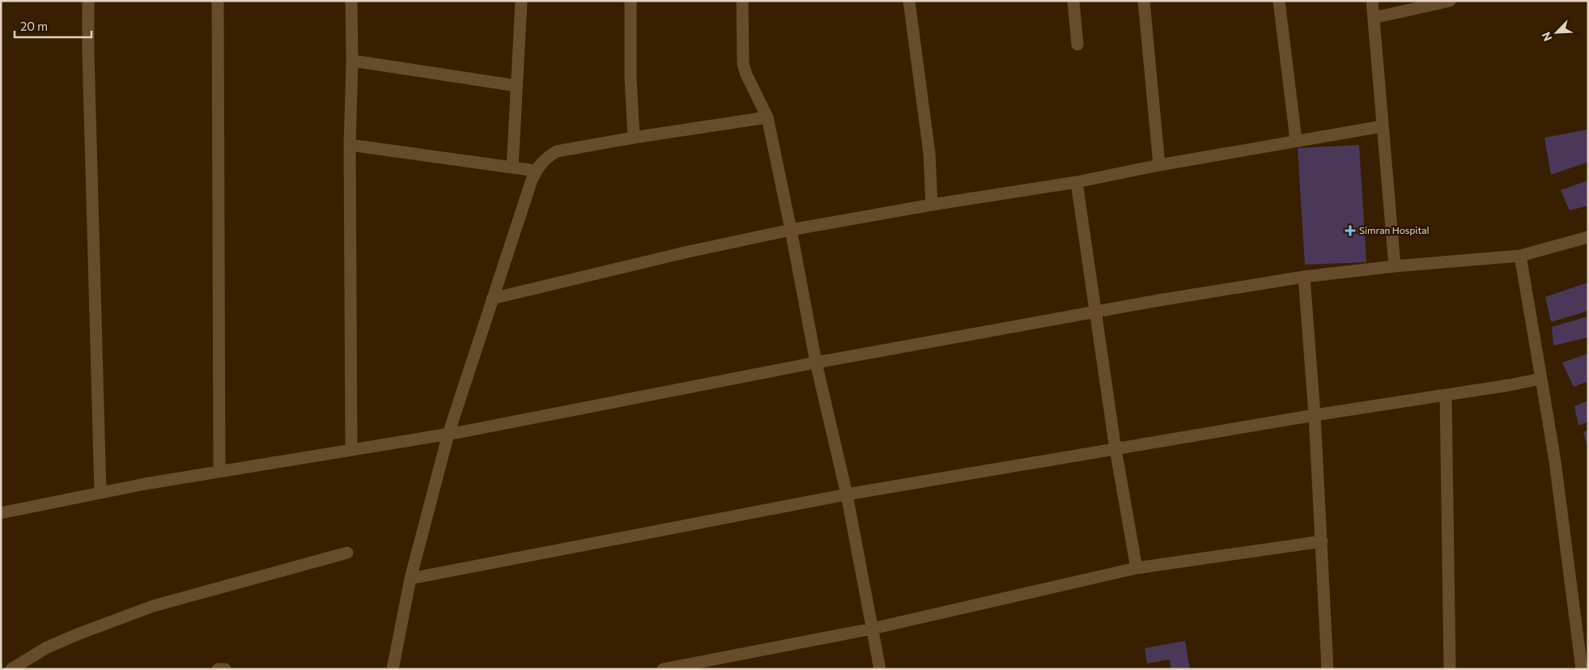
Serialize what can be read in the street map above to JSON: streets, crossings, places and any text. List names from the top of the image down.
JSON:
{
  "places": {
    "health": ["Simran Hospital"]
  },
  "scale_bar": "20 m",
  "north": "bottom left"
}
